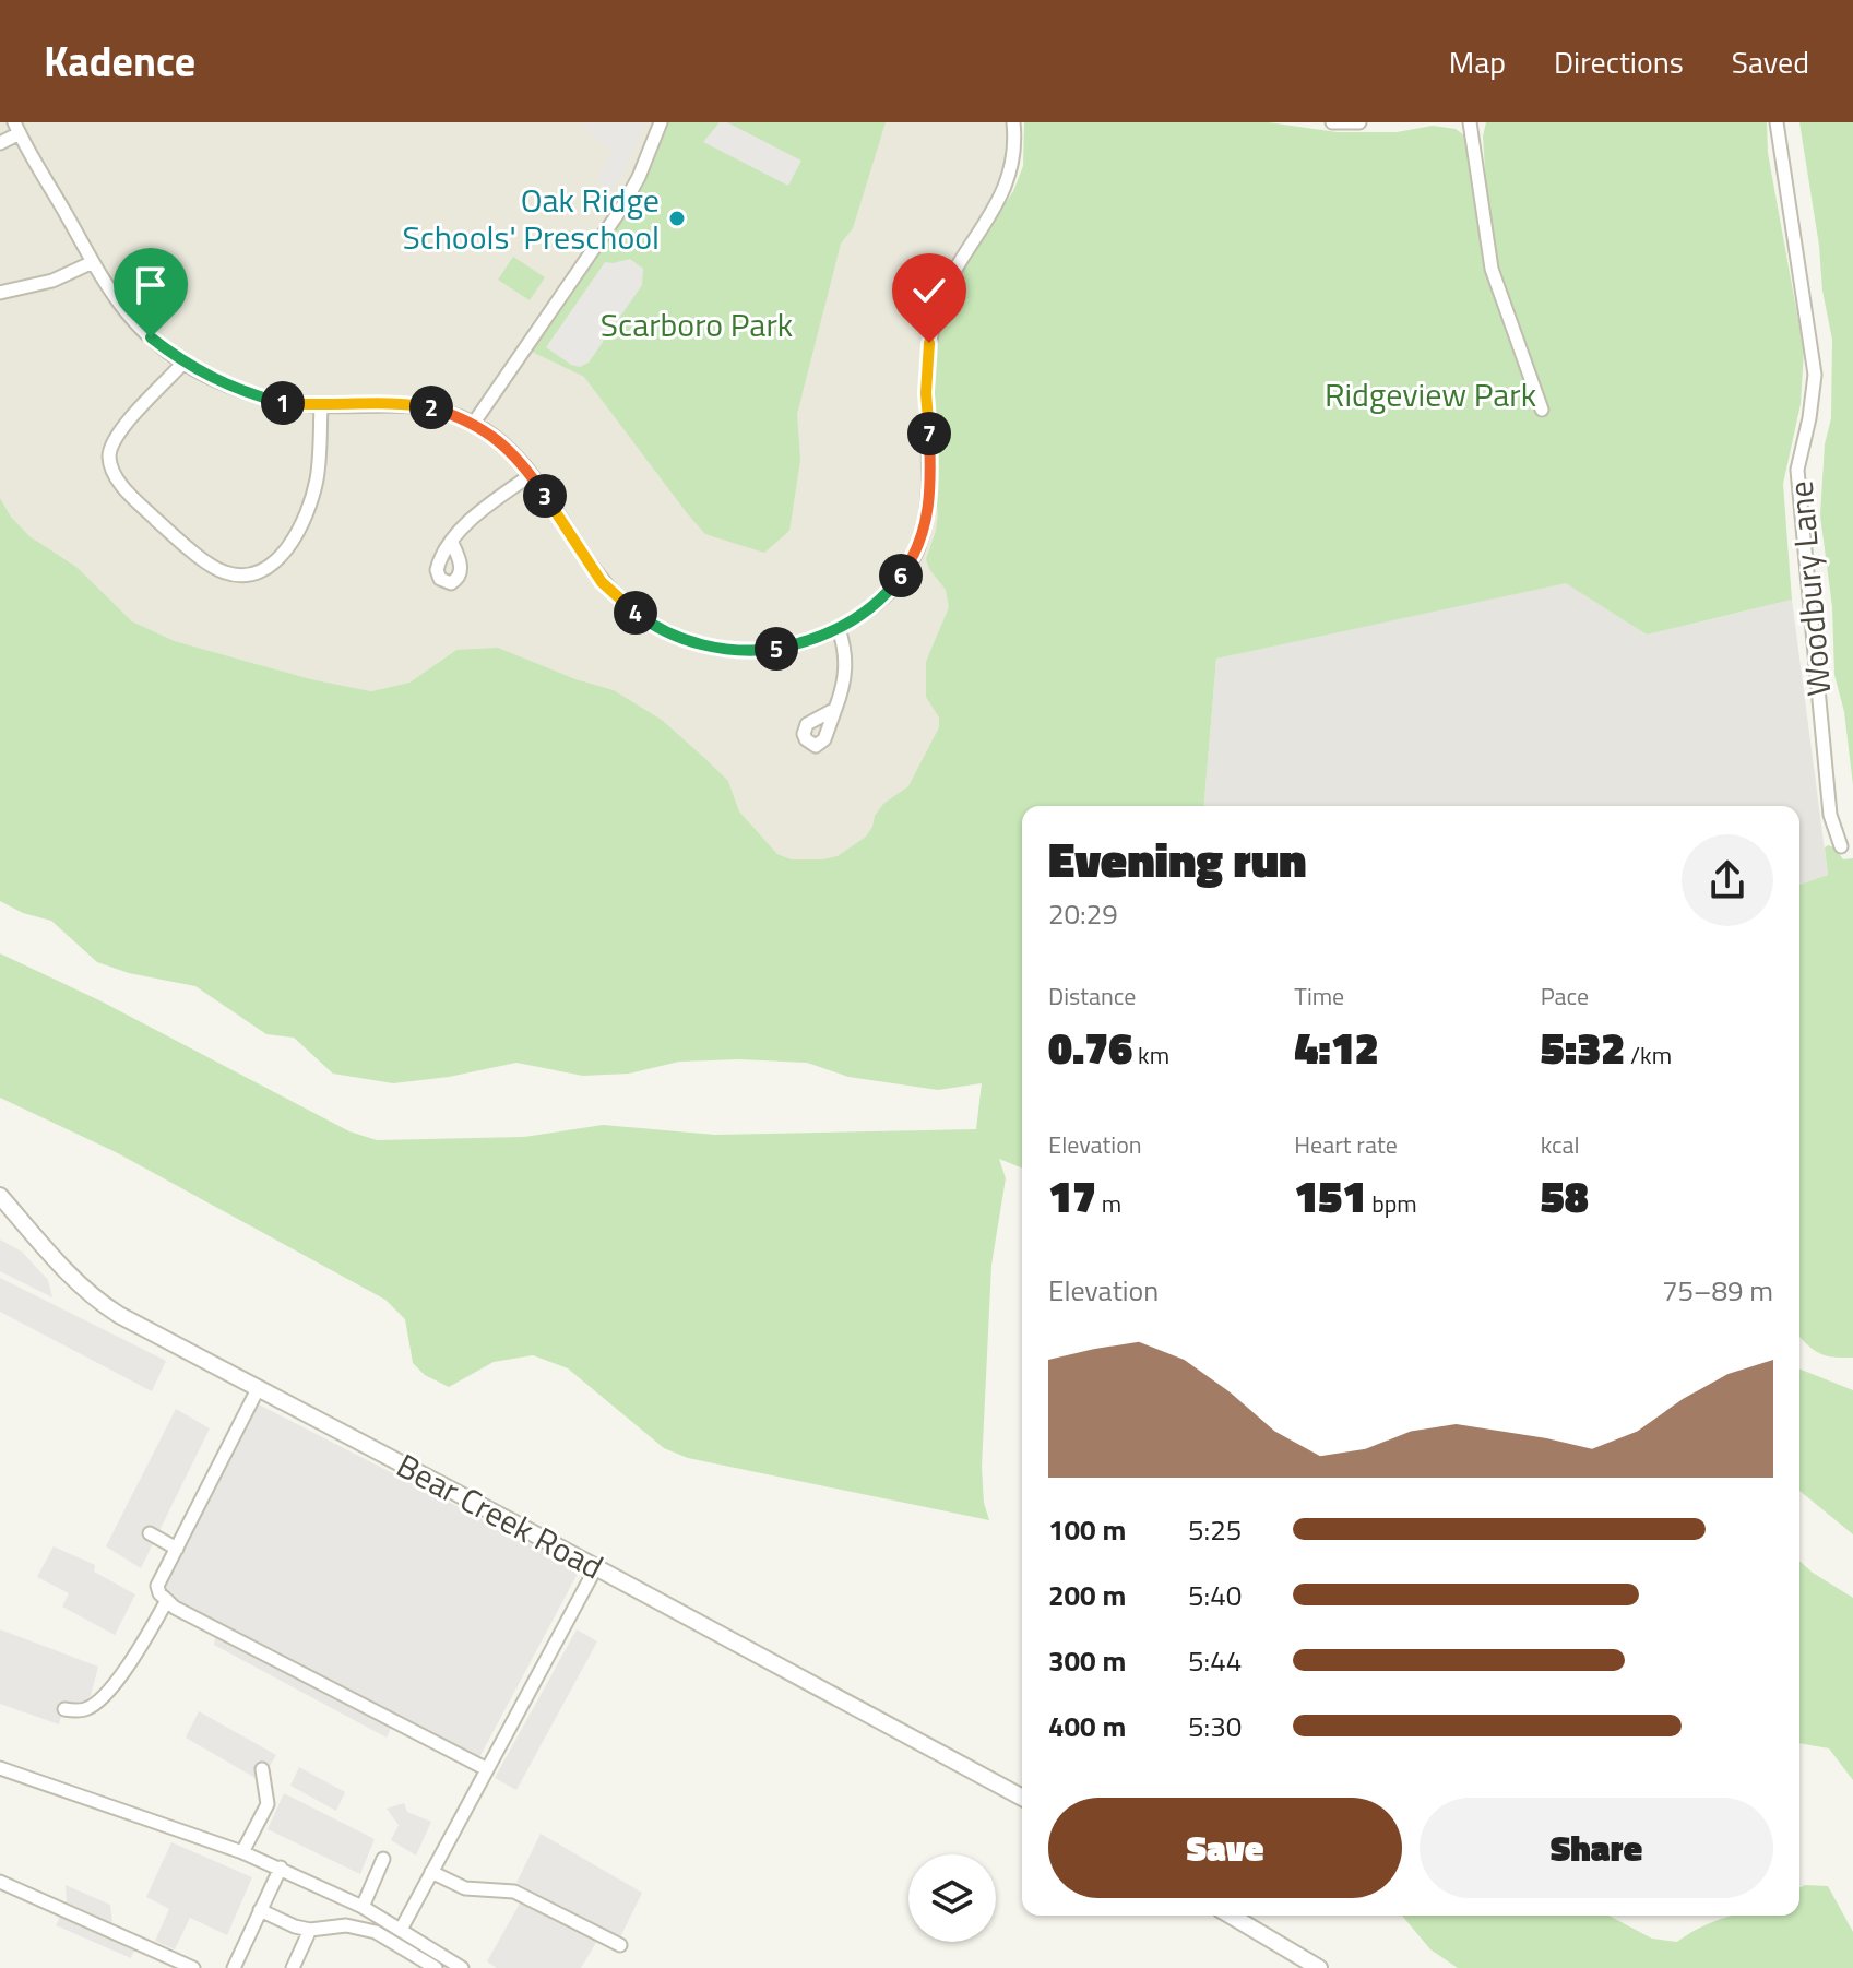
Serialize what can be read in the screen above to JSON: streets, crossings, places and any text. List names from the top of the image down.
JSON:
{
  "streets": {
    "street": ["Woodbury Lane", "Bear Creek Road"]
  },
  "parks": ["Scarboro Park", "Ridgeview Park"],
  "places": ["Oak Ridge Schools' Preschool"],
  "page": {
    "header": "Kadence",
    "nav": ["Map", "Directions", "Saved"],
    "pins": [
      "1",
      "2",
      "7",
      "3",
      "6",
      "4",
      "5"
    ],
    "heading": ["Evening run", "20:29"],
    "stats": [
      ["Distance", "0.76 km"],
      ["Time", "4:12"],
      ["Pace", "5:32 /km"],
      ["Elevation", "17 m"],
      ["Heart rate", "151 bpm"],
      ["kcal", "58"]
    ],
    "chart": ["Elevation", "75–89 m"],
    "list": [
      {
        "name": "100 m",
        "note": "5:25"
      },
      {
        "name": "200 m",
        "note": "5:40"
      },
      {
        "name": "300 m",
        "note": "5:44"
      },
      {
        "name": "400 m",
        "note": "5:30"
      }
    ],
    "buttons": ["Save", "Share"]
  }
}
